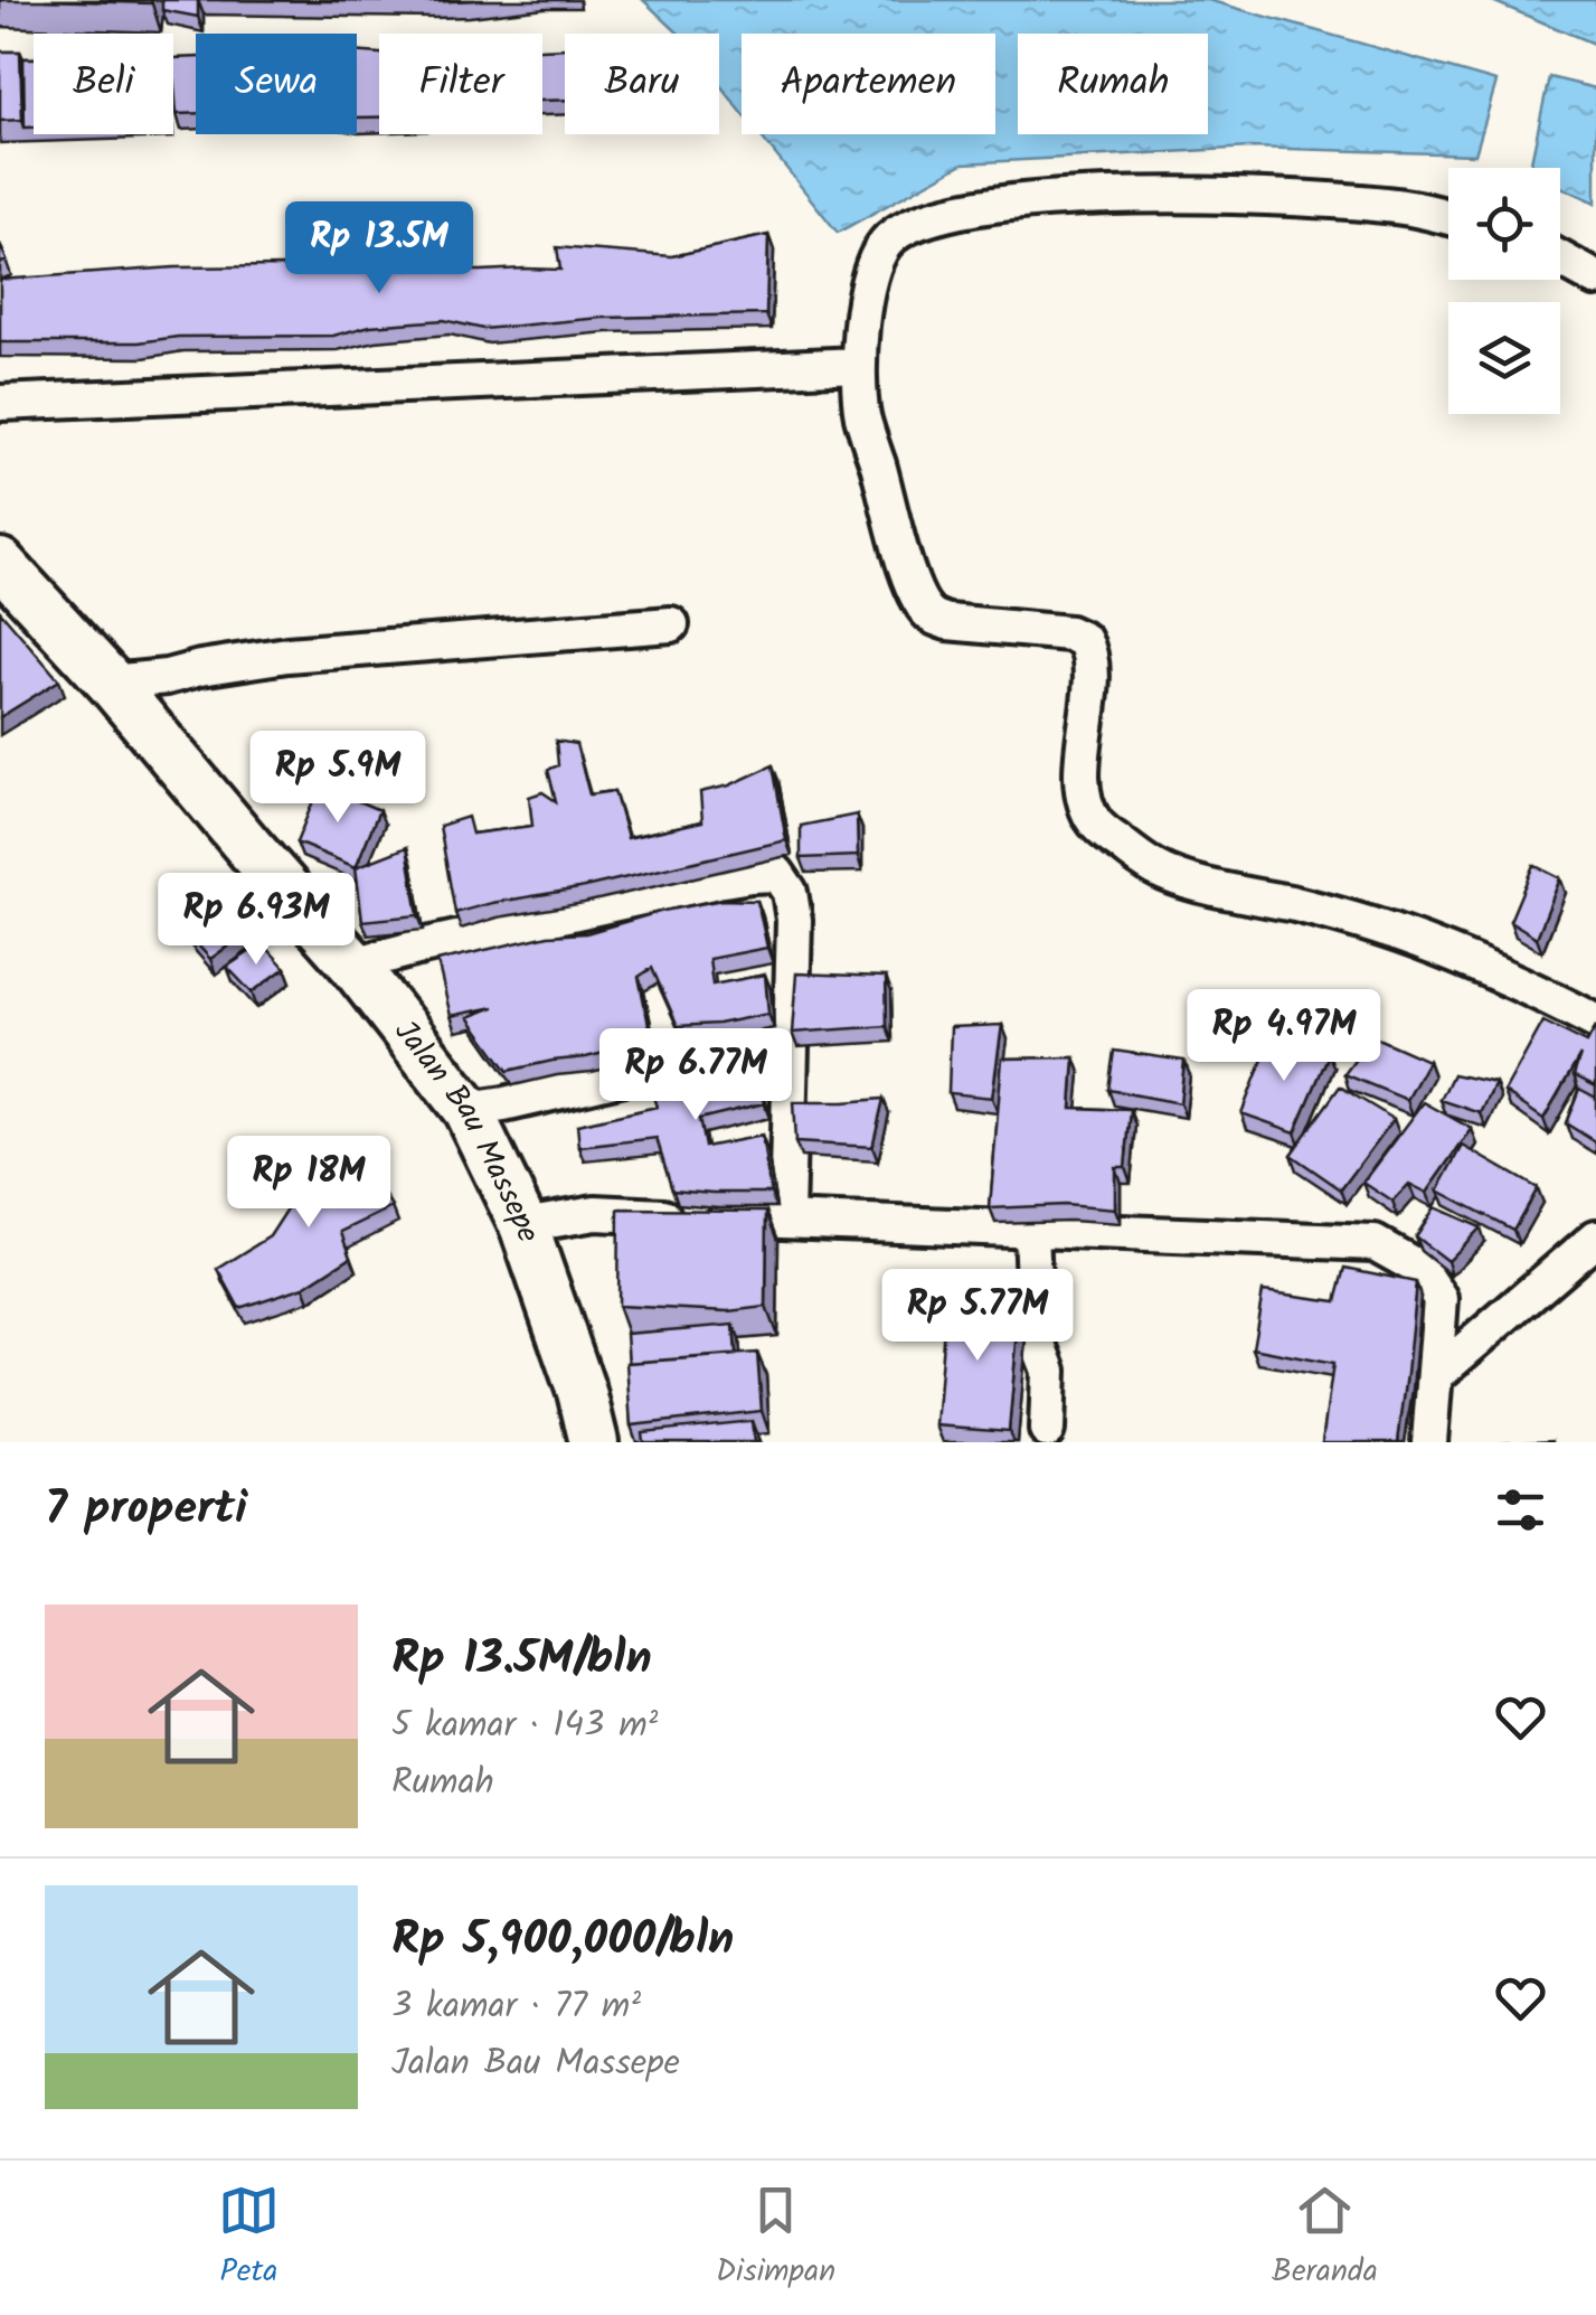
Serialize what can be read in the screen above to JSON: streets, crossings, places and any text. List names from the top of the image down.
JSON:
{
  "streets": {
    "highway": ["Jalan Bau Massepe"]
  },
  "page": {
    "chip": [
      "Beli",
      "Sewa",
      "Filter",
      "Baru",
      "Apartemen",
      "Rumah"
    ],
    "price": [
      "Rp 13.5M",
      "Rp 5.9M",
      "Rp 6.93M",
      "Rp 4.97M",
      "Rp 6.77M",
      "Rp 18M",
      "Rp 5.77M"
    ],
    "heading": "7 properti",
    "list": [
      {
        "name": "Rp 13.5M/bln",
        "note": "5 kamar · 143 m² · Rumah"
      },
      {
        "name": "Rp 5,900,000/bln",
        "note": "3 kamar · 77 m² · Jalan Bau Massepe"
      }
    ],
    "tabs": ["Peta", "Disimpan", "Beranda"]
  }
}
